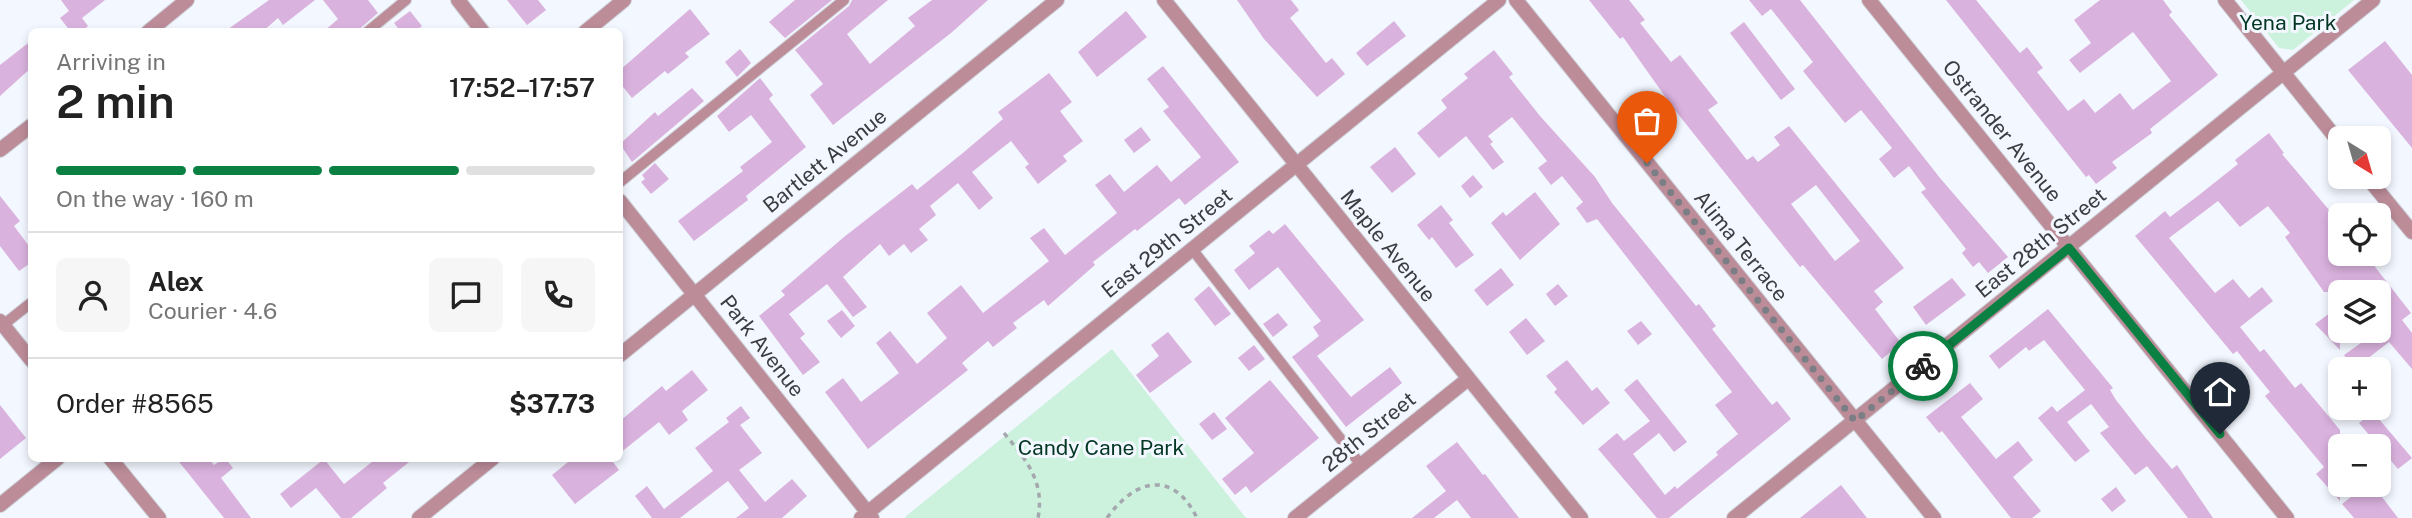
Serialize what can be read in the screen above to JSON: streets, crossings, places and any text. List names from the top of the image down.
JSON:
{
  "streets": {
    "street": [
      "Ostrander Avenue",
      "Bartlett Avenue",
      "East 29th Street",
      "East 28th Street",
      "Maple Avenue",
      "Alima Terrace",
      "Park Avenue",
      "28th Street"
    ]
  },
  "crossings": [
    ["Ostrander Avenue", "East 28th Street"],
    ["Bartlett Avenue", "Park Avenue"],
    ["East 29th Street", "Maple Avenue"],
    ["East 29th Street", "Park Avenue"],
    ["East 28th Street", "Alima Terrace"],
    ["Maple Avenue", "28th Street"]
  ],
  "parks": ["Yena Park", "Candy Cane Park"],
  "north": "bottom right",
  "page": {
    "heading": ["2 min", "Arriving in", "17:52–17:57"],
    "panel": [
      "Alex",
      "Courier · 4.6",
      "Order #8565",
      "$37.73"
    ],
    "map_buttons": ["+", "−"],
    "bar": "On the way · 160 m"
  }
}
